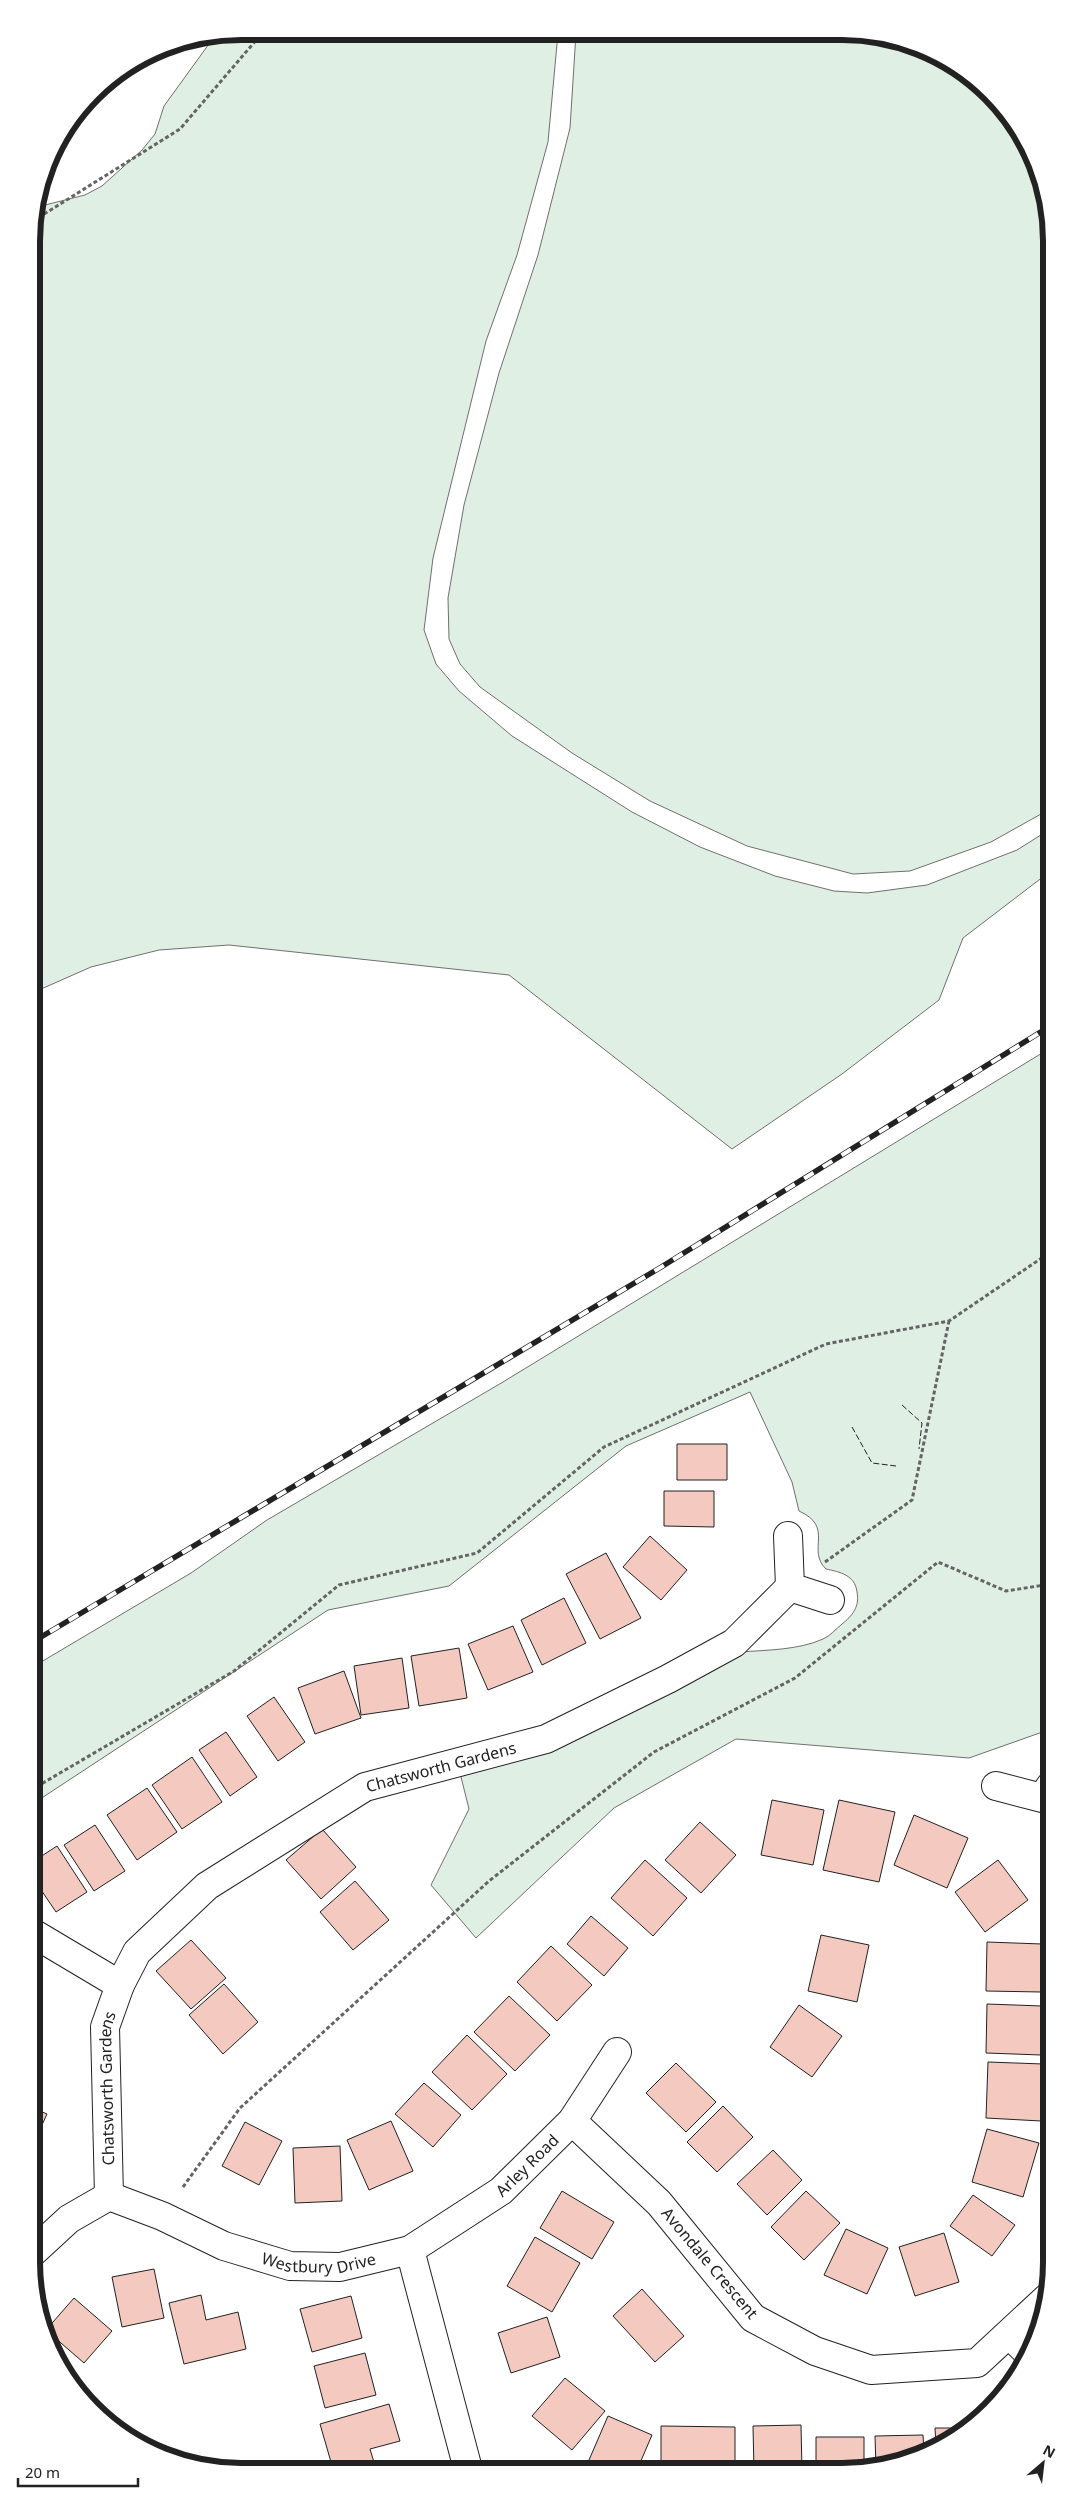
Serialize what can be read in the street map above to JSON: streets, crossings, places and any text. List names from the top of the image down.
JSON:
{
  "streets": {
    "street": [
      "Chatsworth Gardens",
      "Arley Road",
      "Westbury Drive",
      "Avondale Crescent"
    ]
  },
  "crossings": [
    ["Chatsworth Gardens", "Westbury Drive"],
    ["Arley Road", "Westbury Drive"],
    ["Arley Road", "Avondale Crescent"]
  ],
  "scale_bar": "20 m",
  "north": "top right"
}
